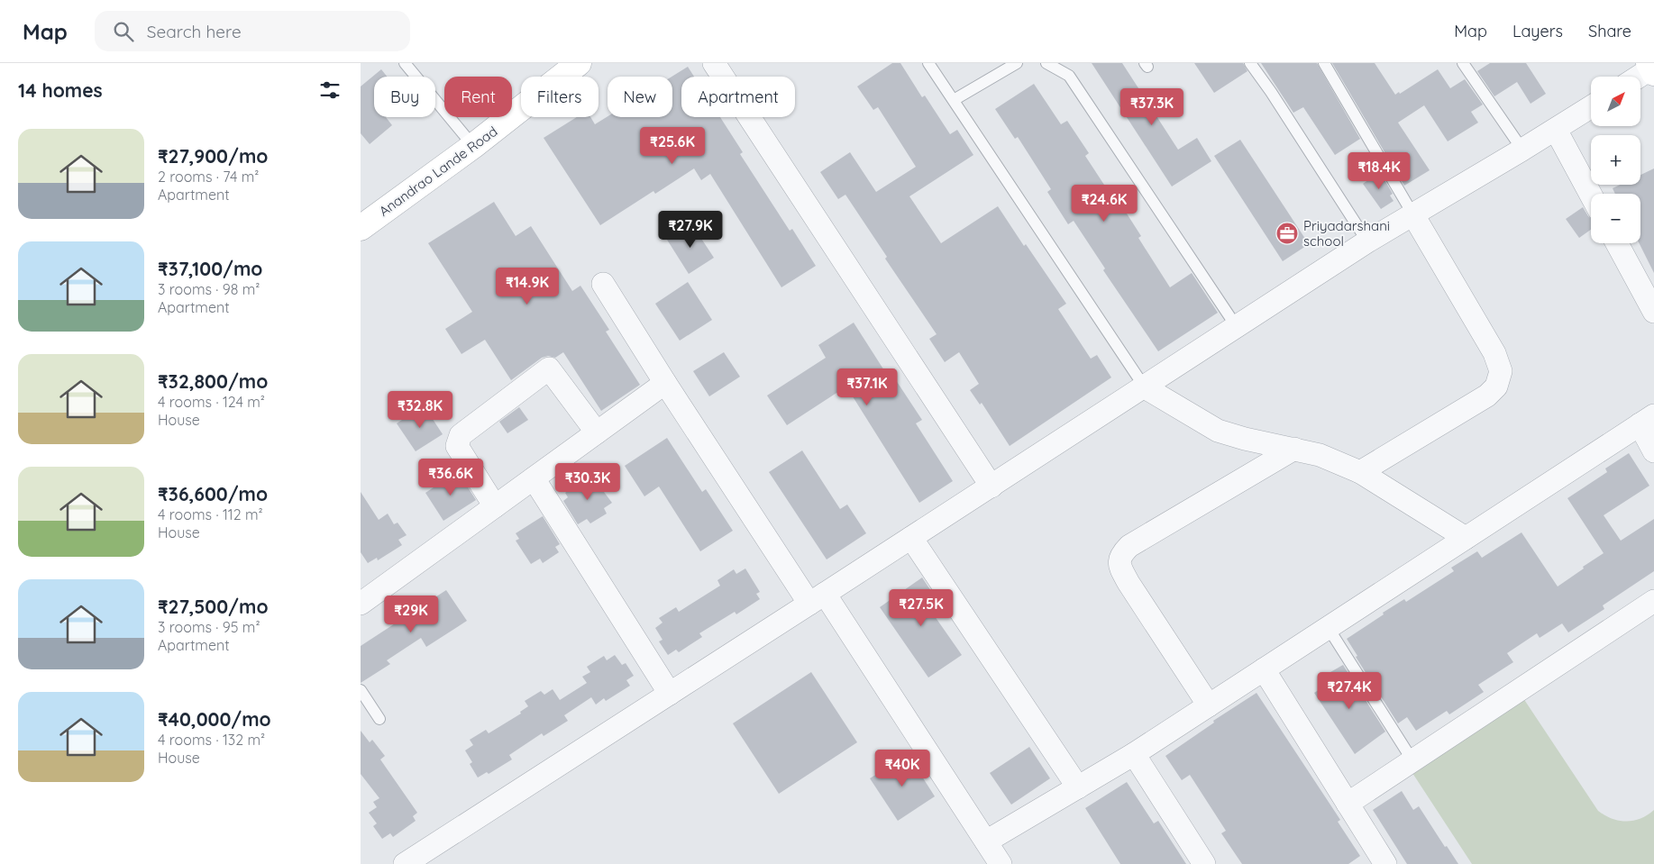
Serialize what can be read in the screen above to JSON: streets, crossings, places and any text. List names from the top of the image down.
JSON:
{
  "streets": {
    "main road": ["Anandrao Lande Road"]
  },
  "places": {
    "office": ["Priyadarshani school"]
  },
  "north": "top right",
  "page": {
    "header": "Map",
    "search": "Search here",
    "nav": ["Map", "Layers", "Share"],
    "heading": "14 homes",
    "map_buttons": ["+", "−"],
    "chip": [
      "Buy",
      "Rent",
      "Filters",
      "New",
      "Apartment"
    ],
    "price": [
      "₹37.3K",
      "₹25.6K",
      "₹18.4K",
      "₹24.6K",
      "₹27.9K",
      "₹14.9K",
      "₹37.1K",
      "₹32.8K",
      "₹36.6K",
      "₹30.3K",
      "₹27.5K",
      "₹29K",
      "₹27.4K",
      "₹40K"
    ],
    "list": [
      {
        "name": "₹27,900/mo",
        "note": "2 rooms · 74 m² · Apartment"
      },
      {
        "name": "₹37,100/mo",
        "note": "3 rooms · 98 m² · Apartment"
      },
      {
        "name": "₹32,800/mo",
        "note": "4 rooms · 124 m² · House"
      },
      {
        "name": "₹36,600/mo",
        "note": "4 rooms · 112 m² · House"
      },
      {
        "name": "₹27,500/mo",
        "note": "3 rooms · 95 m² · Apartment"
      },
      {
        "name": "₹40,000/mo",
        "note": "4 rooms · 132 m² · House"
      }
    ]
  }
}
